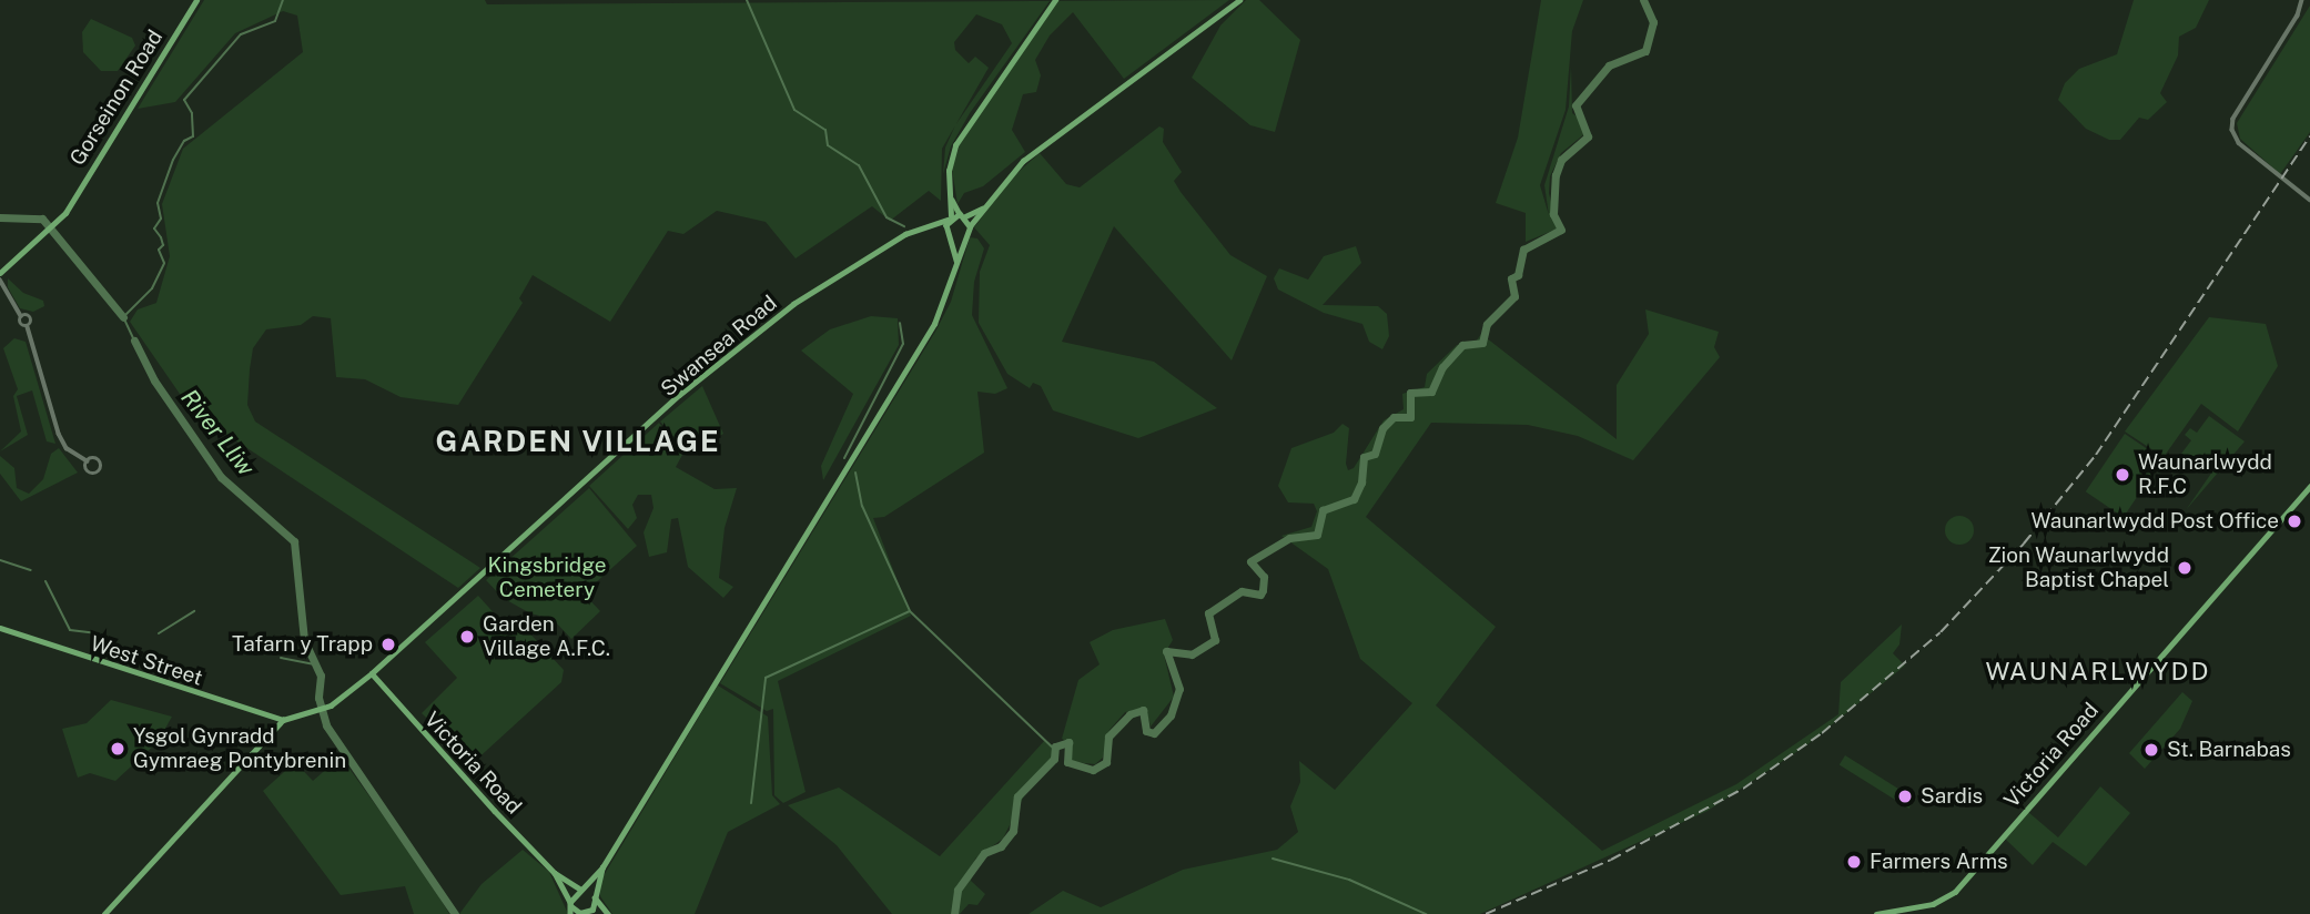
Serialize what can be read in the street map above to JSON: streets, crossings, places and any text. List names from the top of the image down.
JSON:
{
  "streets": {
    "main road": [
      "Gorseinon Road",
      "Swansea Road",
      "West Street",
      "Victoria Road"
    ]
  },
  "crossings": [
    ["Swansea Road", "West Street"],
    ["Swansea Road", "Victoria Road"]
  ],
  "districts": ["GARDEN VILLAGE", "WAUNARLWYDD"],
  "water": ["River Lliw"],
  "parks": ["Kingsbridge Cemetery"],
  "places": [
    "Waunarlwydd R.F.C",
    "Waunarlwydd Post Office",
    "Zion Waunarlwydd Baptist Chapel",
    "Garden Village A.F.C.",
    "Tafarn y Trapp",
    "Ysgol Gynradd Gymraeg Pontybrenin",
    "St. Barnabas",
    "Sardis",
    "Farmers Arms"
  ]
}
